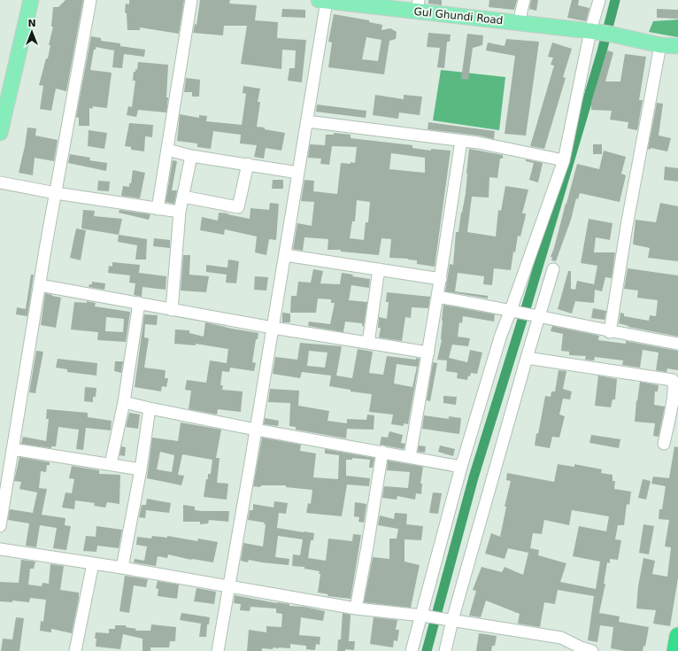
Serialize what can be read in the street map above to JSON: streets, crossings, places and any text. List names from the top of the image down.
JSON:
{
  "streets": {
    "main road": ["Gul Ghundi Road"]
  },
  "north": "top"
}
